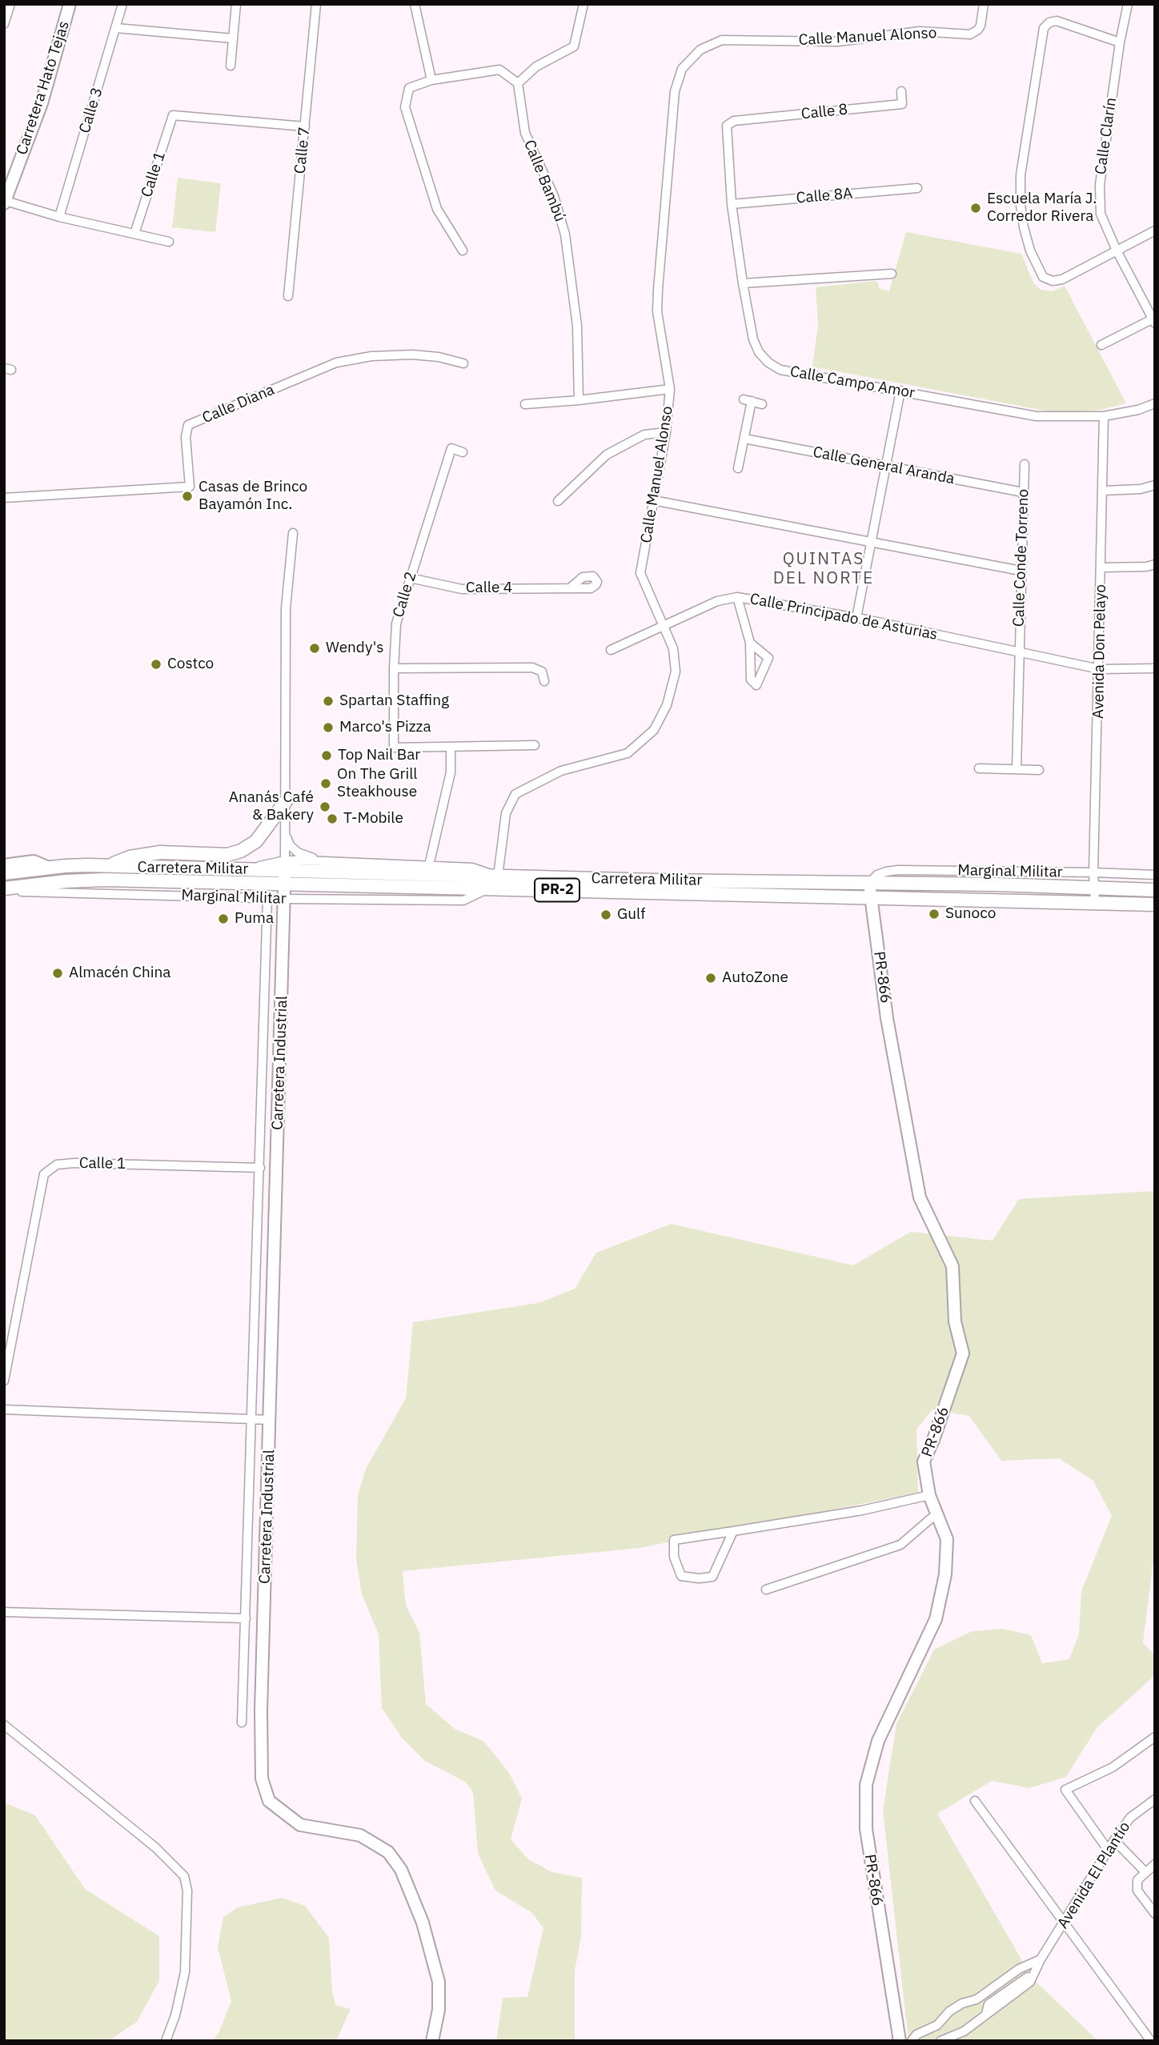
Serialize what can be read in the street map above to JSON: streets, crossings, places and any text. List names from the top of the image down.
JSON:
{
  "streets": {
    "main road": ["Carretera Militar", "PR-2"],
    "street": [
      "Calle Manuel Alonso",
      "Carretera Hato Tejas",
      "Calle 3",
      "Calle 8",
      "Calle Clarín",
      "Calle 7",
      "Calle 1",
      "Calle Bambú",
      "Calle 8A",
      "Calle Campo Amor",
      "Calle Diana",
      "Calle General Aranda",
      "Calle Conde Torreno",
      "Calle 4",
      "Calle 2",
      "Calle Principado de Asturias",
      "Avenida Don Pelayo",
      "Marginal Militar",
      "PR-866",
      "Carretera Industrial",
      "Avenida El Plantío"
    ]
  },
  "crossings": [
    ["Calle Manuel Alonso", "Calle Principado de Asturias"],
    ["Calle Manuel Alonso", "Carretera Militar"],
    ["Calle 8", "Calle Campo Amor"],
    ["Calle 7", "Calle 1"],
    ["Calle 8A", "Calle Campo Amor"],
    ["Calle Campo Amor", "Avenida Don Pelayo"],
    ["Calle General Aranda", "Calle Conde Torreno"],
    ["Calle Conde Torreno", "Calle Principado de Asturias"],
    ["Calle 4", "Calle 2"],
    ["Calle Principado de Asturias", "Avenida Don Pelayo"],
    ["Avenida Don Pelayo", "Carretera Militar"],
    ["Avenida Don Pelayo", "Marginal Militar"],
    ["Carretera Militar", "Marginal Militar"],
    ["Carretera Militar", "PR-866"],
    ["Carretera Militar", "Carretera Industrial"],
    ["Marginal Militar", "PR-866"],
    ["Marginal Militar", "Carretera Industrial"]
  ],
  "districts": ["QUINTAS DEL NORTE"],
  "places": [
    "Escuela María J. Corredor Rivera",
    "Casas de Brinco Bayamón Inc.",
    "Wendy's",
    "Costco",
    "Spartan Staffing",
    "Marco's Pizza",
    "Top Nail Bar",
    "On The Grill Steakhouse",
    "Ananás Café & Bakery",
    "T-Mobile",
    "Sunoco",
    "Gulf",
    "Puma",
    "Almacén China",
    "AutoZone"
  ]
}
